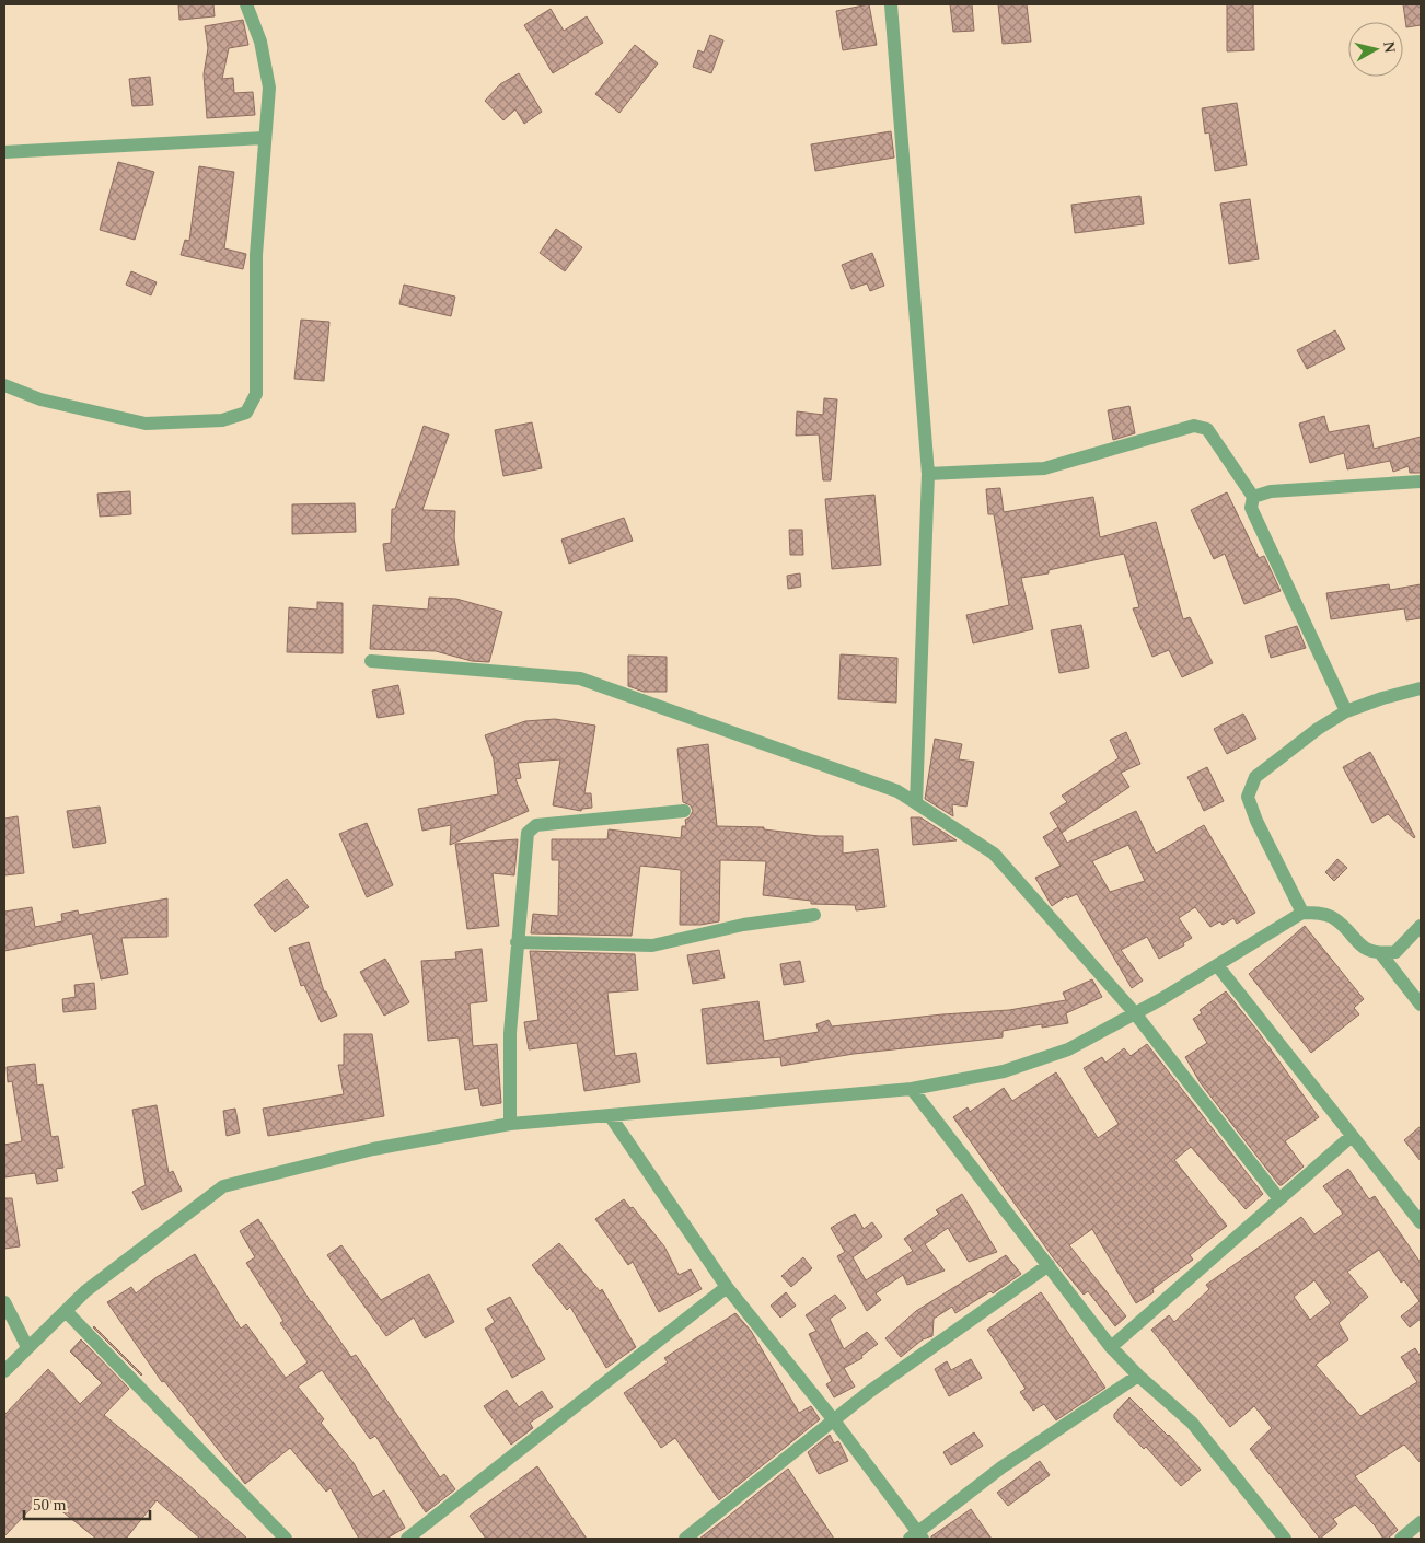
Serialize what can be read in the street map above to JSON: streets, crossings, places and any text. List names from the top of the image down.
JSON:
{
  "scale_bar": "50 m",
  "north": "right"
}
